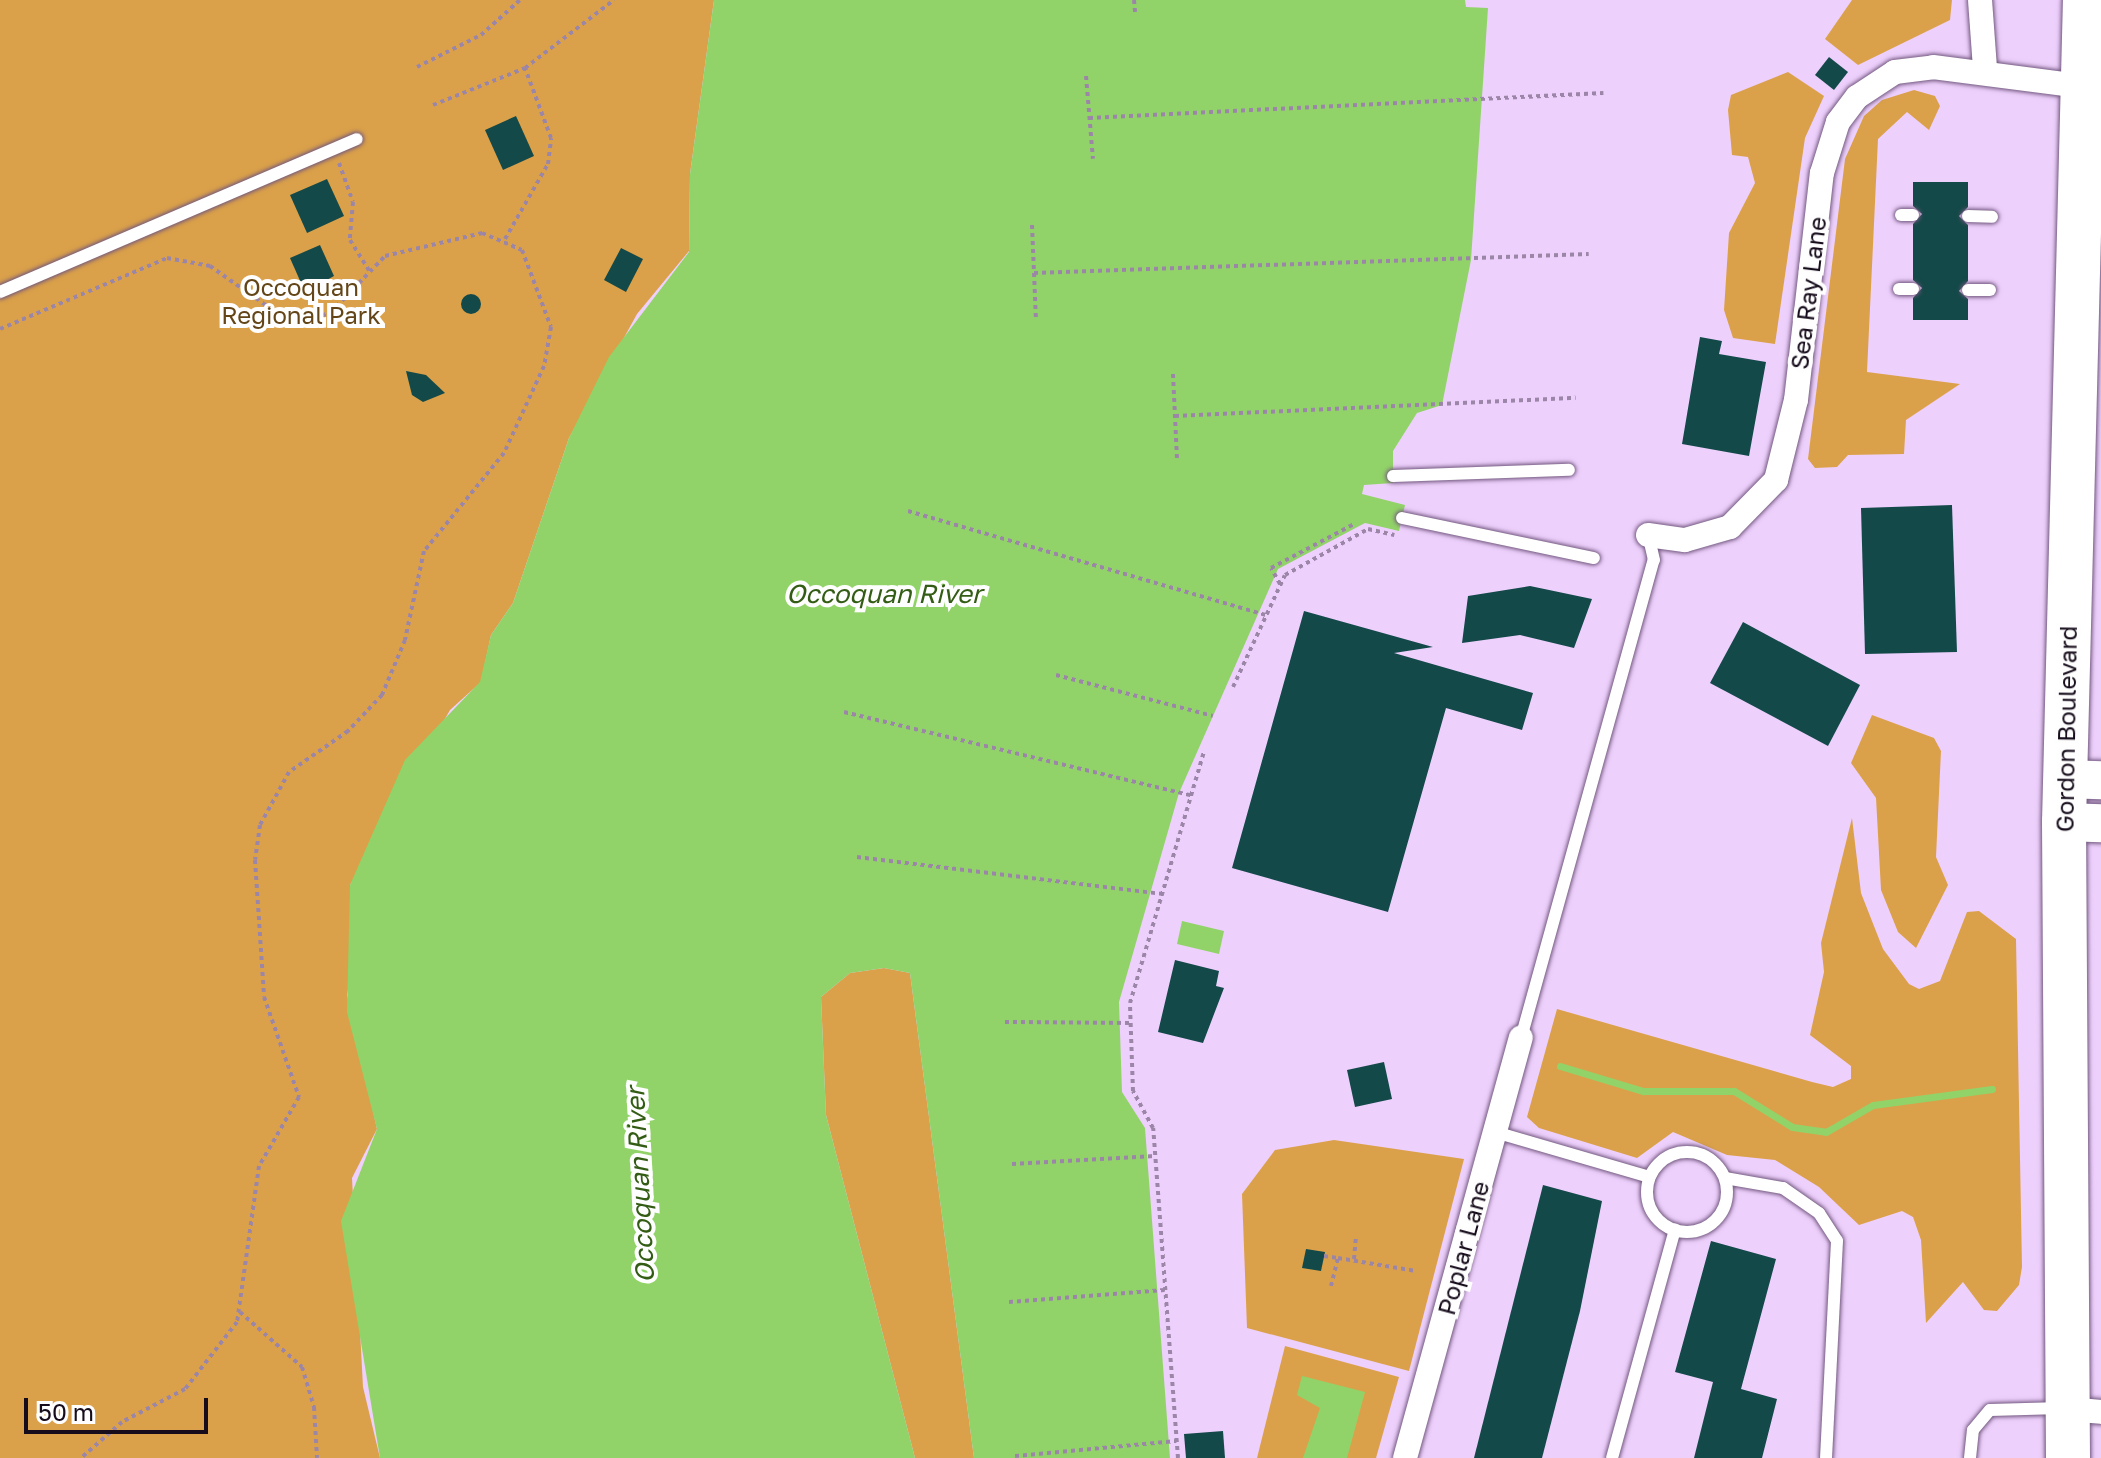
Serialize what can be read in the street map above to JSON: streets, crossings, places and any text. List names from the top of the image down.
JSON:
{
  "streets": {
    "highway": ["Gordon Boulevard"],
    "street": ["Sea Ray Lane", "Poplar Lane"]
  },
  "crossings": [
    ["Sea Ray Lane", "Gordon Boulevard"]
  ],
  "water": ["Occoquan River"],
  "parks": ["Occoquan Regional Park"],
  "scale_bar": "50 m"
}
